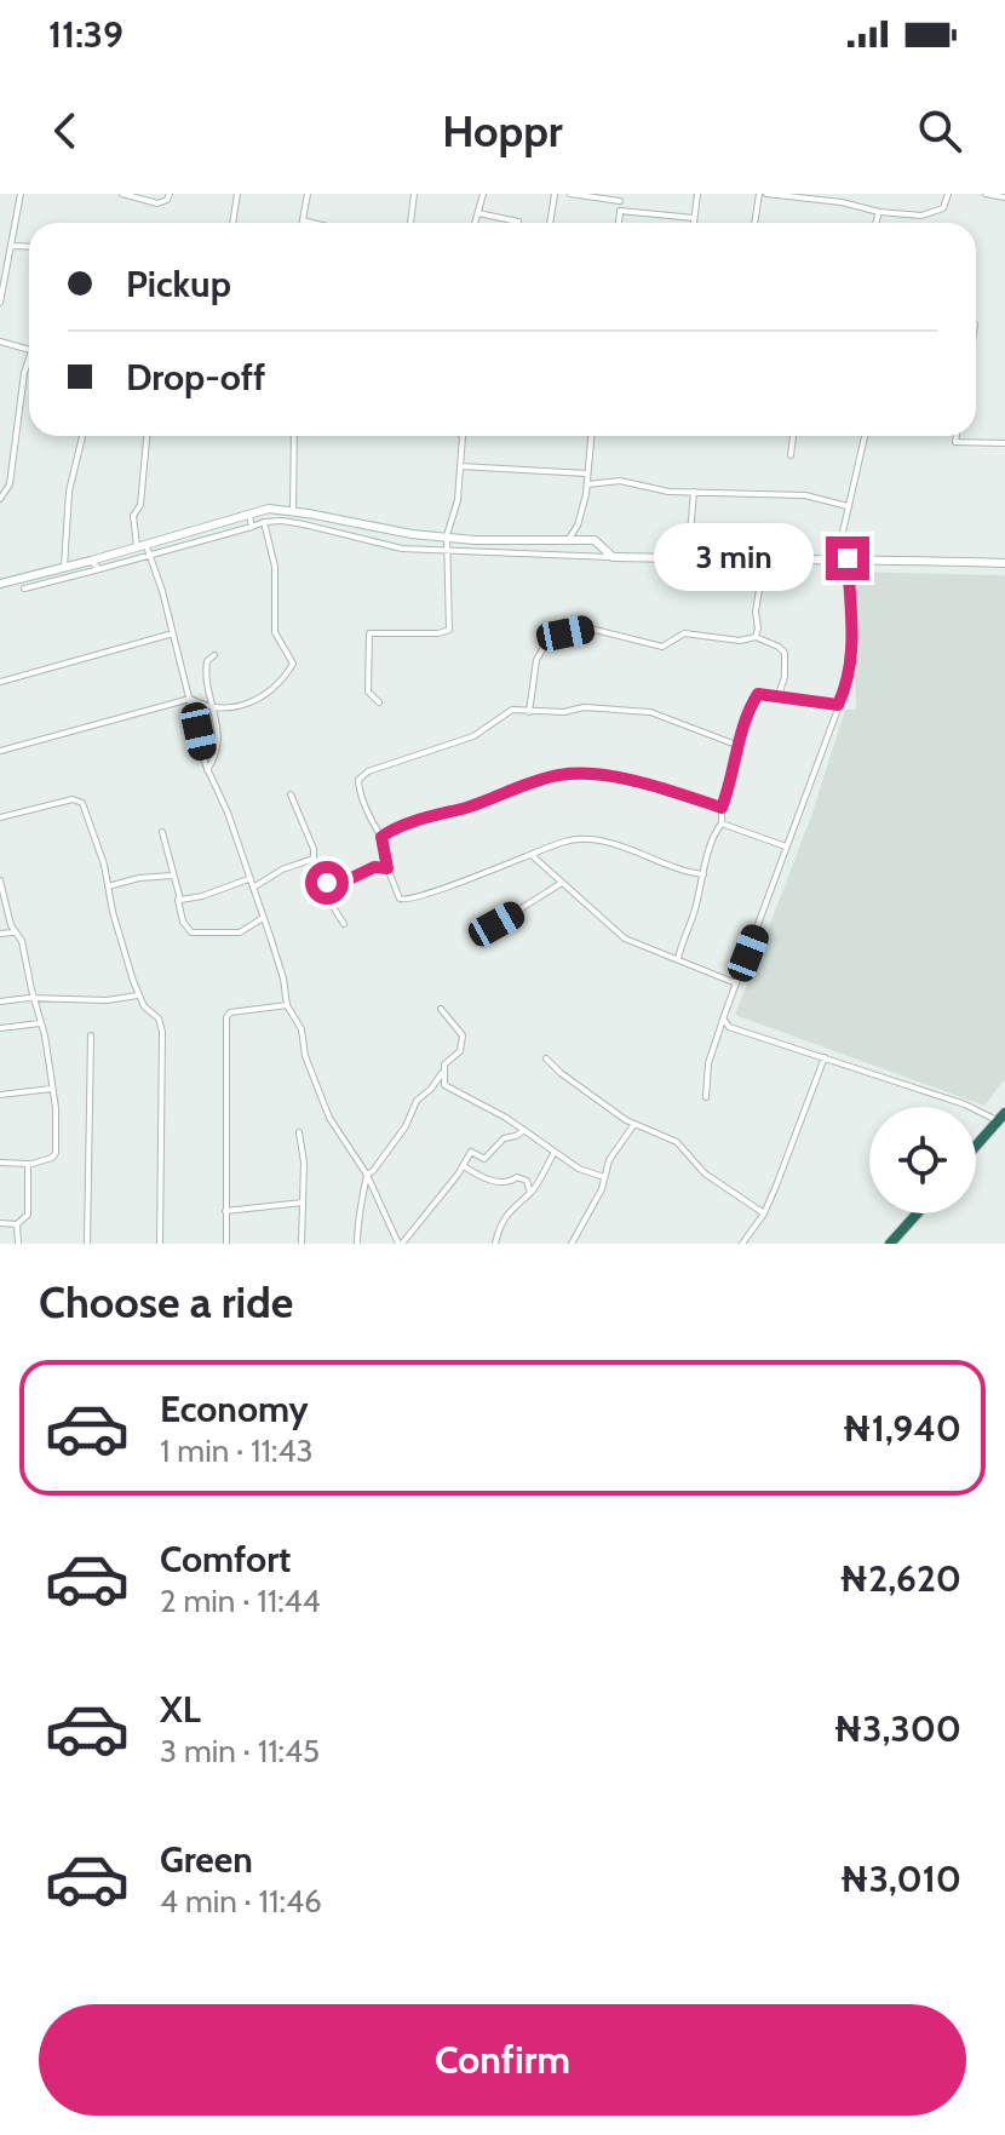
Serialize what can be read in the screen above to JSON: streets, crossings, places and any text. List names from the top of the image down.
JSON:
{
  "page": {
    "status": "11:39",
    "header": "Hoppr",
    "banner": ["Pickup", "Drop-off"],
    "bubble": "3 min",
    "heading": "Choose a ride",
    "list": [
      {
        "name": "Economy",
        "note": "1 min · 11:43",
        "value": "₦1,940"
      },
      {
        "name": "Comfort",
        "note": "2 min · 11:44",
        "value": "₦2,620"
      },
      {
        "name": "XL",
        "note": "3 min · 11:45",
        "value": "₦3,300"
      },
      {
        "name": "Green",
        "note": "4 min · 11:46",
        "value": "₦3,010"
      }
    ],
    "buttons": "Confirm"
  }
}
